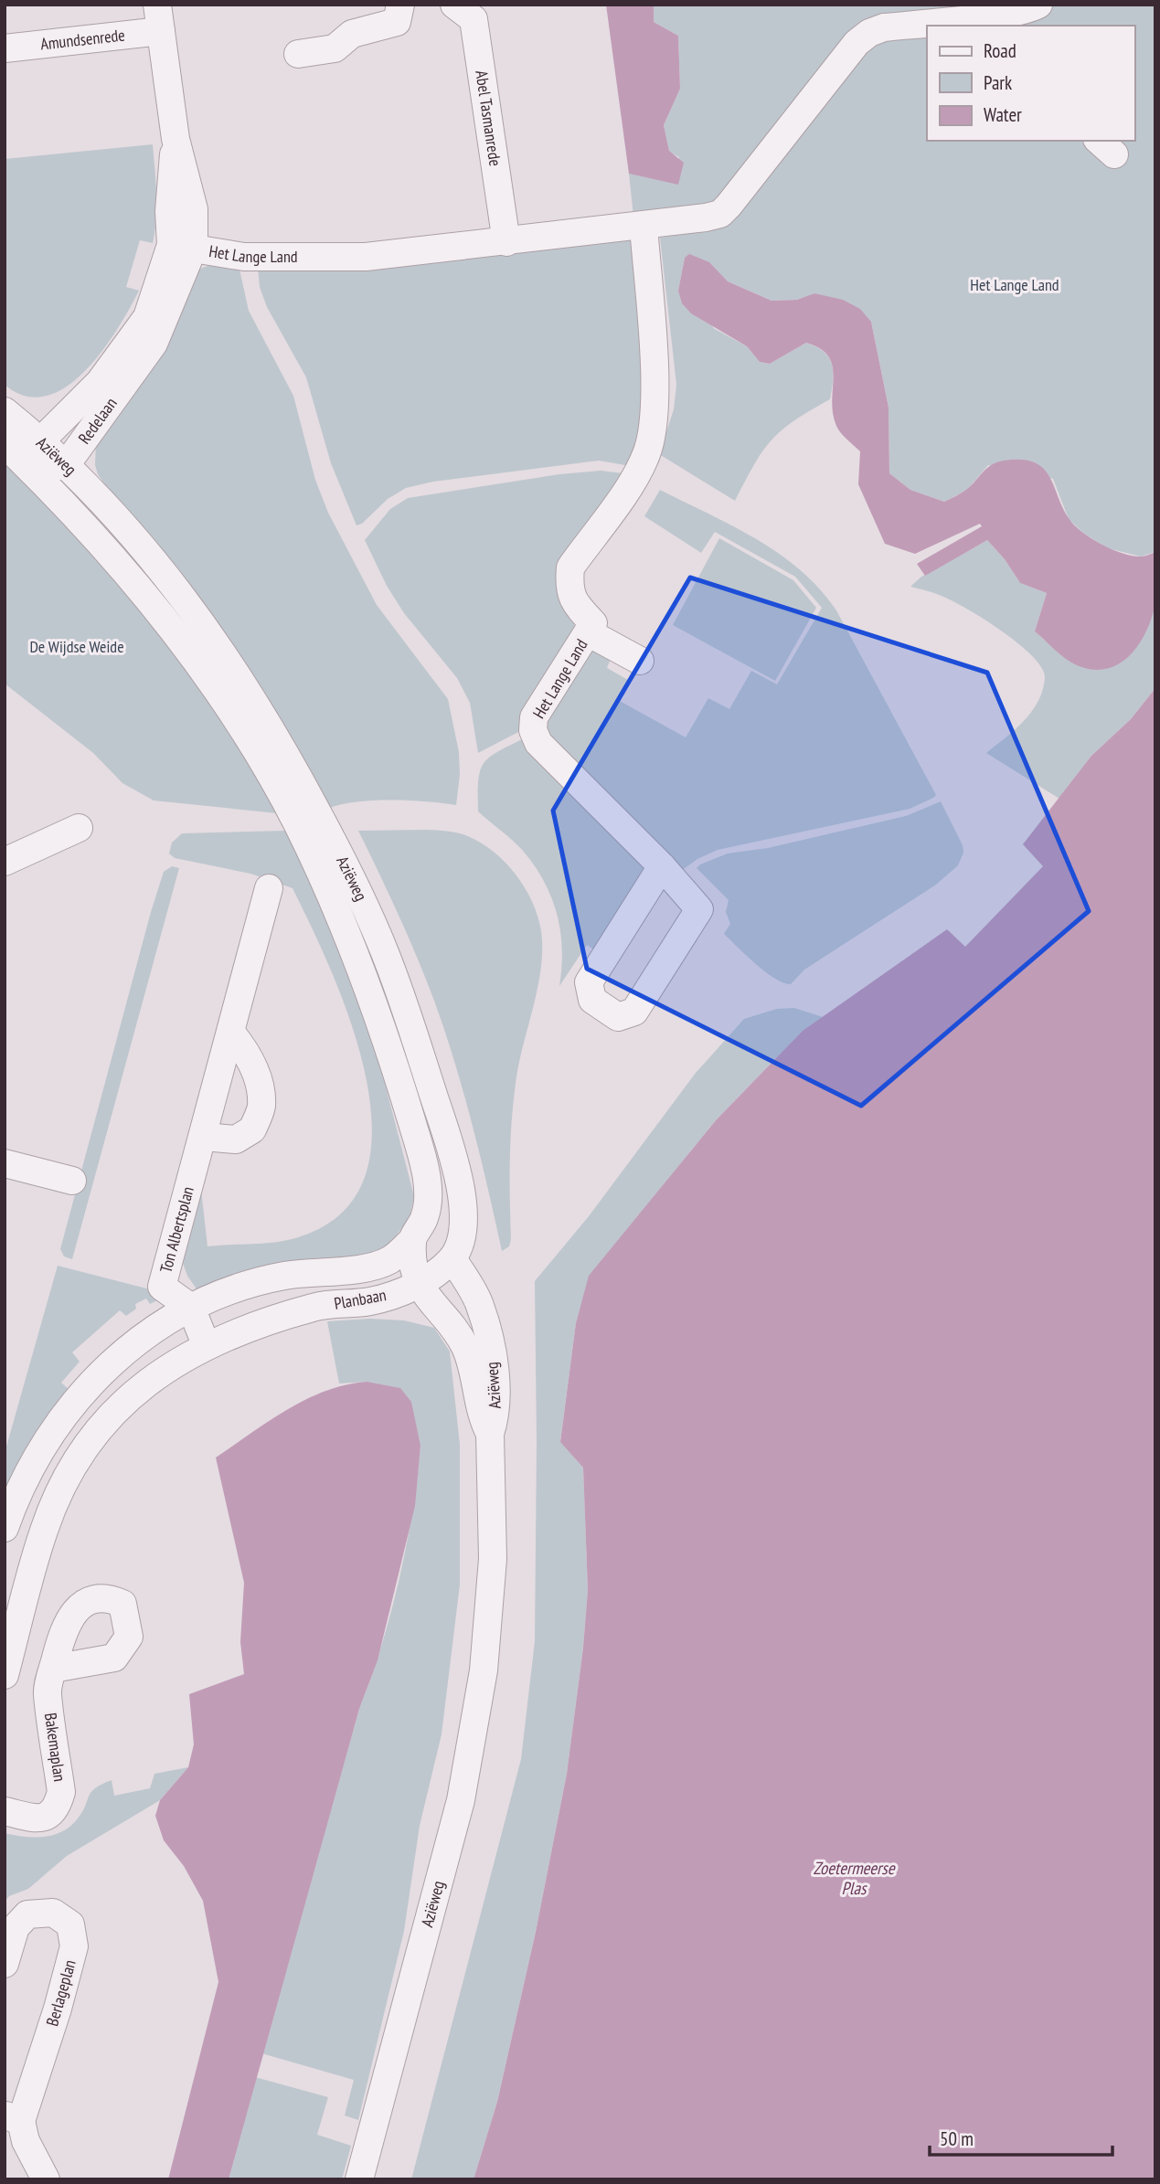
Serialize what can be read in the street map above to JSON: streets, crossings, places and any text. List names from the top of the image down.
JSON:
{
  "streets": {
    "street": [
      "Amundsenrede",
      "Abel Tasmanrede",
      "Het Lange Land",
      "Redelaan",
      "Aziëweg",
      "Ton Albertsplan",
      "Planbaan",
      "Bakemaplan",
      "Berlageplan"
    ]
  },
  "crossings": [
    ["Amundsenrede", "Redelaan"],
    ["Abel Tasmanrede", "Het Lange Land"],
    ["Het Lange Land", "Redelaan"],
    ["Redelaan", "Aziëweg"],
    ["Aziëweg", "Planbaan"],
    ["Ton Albertsplan", "Planbaan"]
  ],
  "water": ["Zoetermeerse Plas"],
  "parks": ["Het Lange Land", "De Wijdse Weide"],
  "legend": ["Road", "Park", "Water"],
  "scale_bar": "50 m"
}
